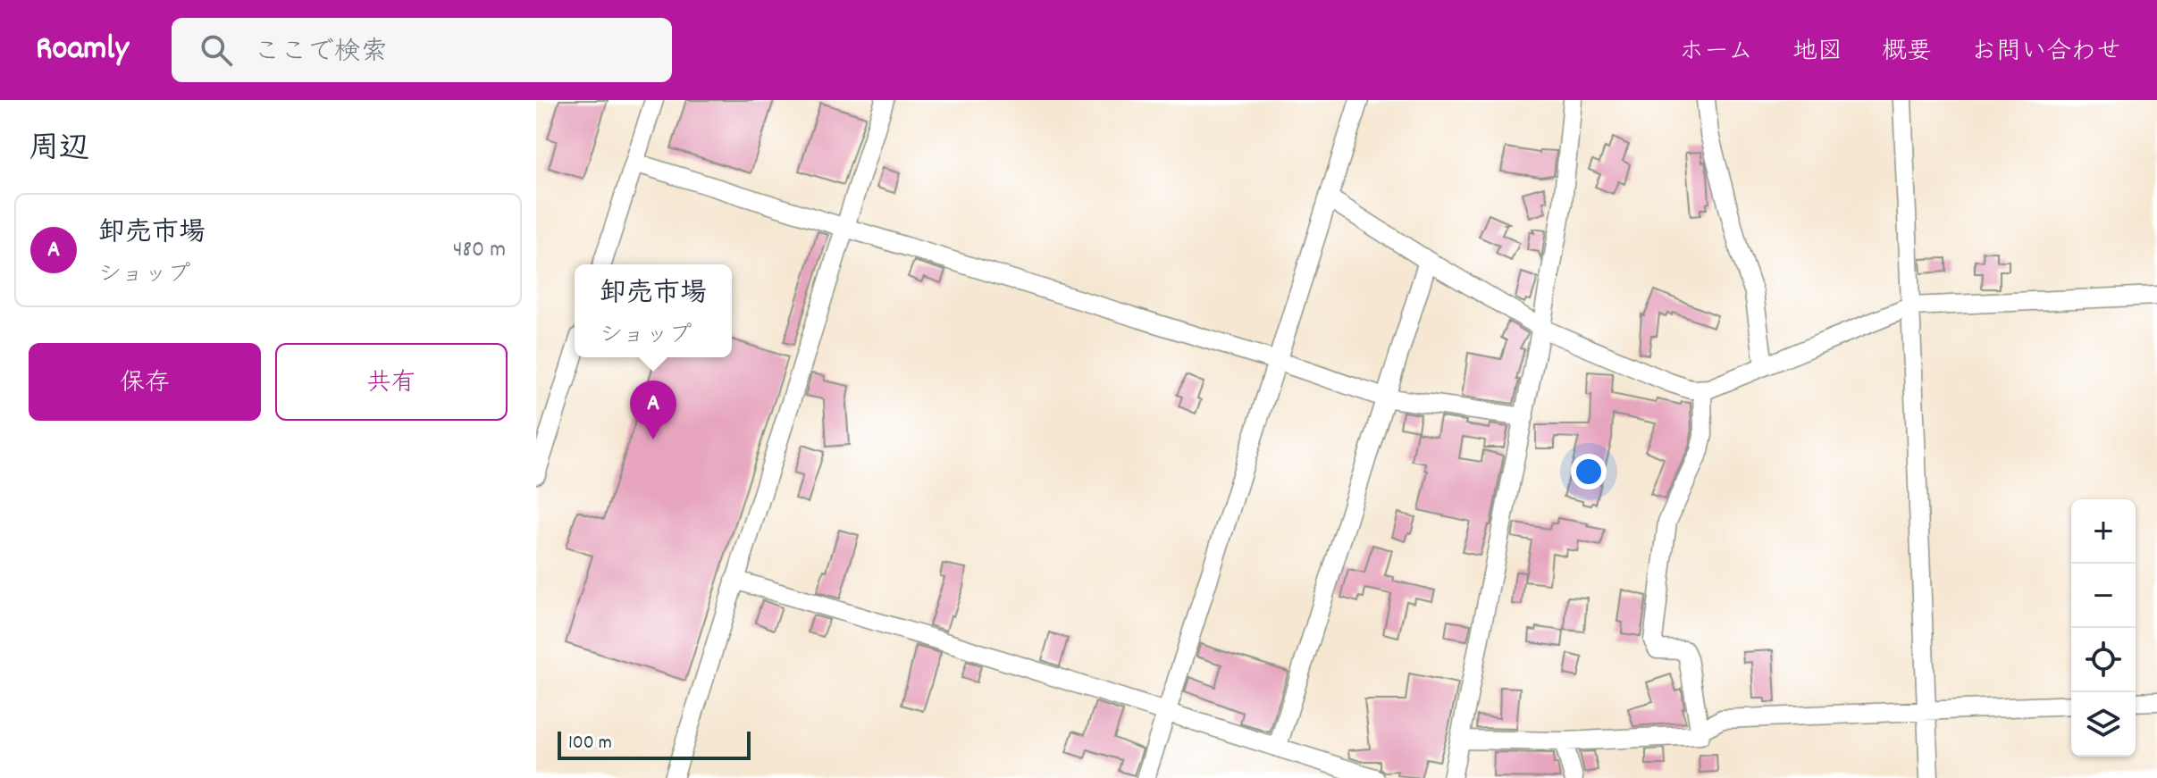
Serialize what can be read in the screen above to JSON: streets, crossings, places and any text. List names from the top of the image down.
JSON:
{
  "scale_bar": "100 m",
  "page": {
    "header": "Roamly",
    "search": "ここで検索",
    "nav": [
      "ホーム",
      "地図",
      "概要",
      "お問い合わせ"
    ],
    "heading": "周辺",
    "list": [
      {
        "mark": "A",
        "name": "卸売市場",
        "note": "ショップ",
        "value": "480 m"
      }
    ],
    "popup": ["卸売市場", "ショップ"],
    "buttons": ["保存", "共有"],
    "pins": "A",
    "map_buttons": ["+", "−"],
    "scale": "100 m"
  }
}
